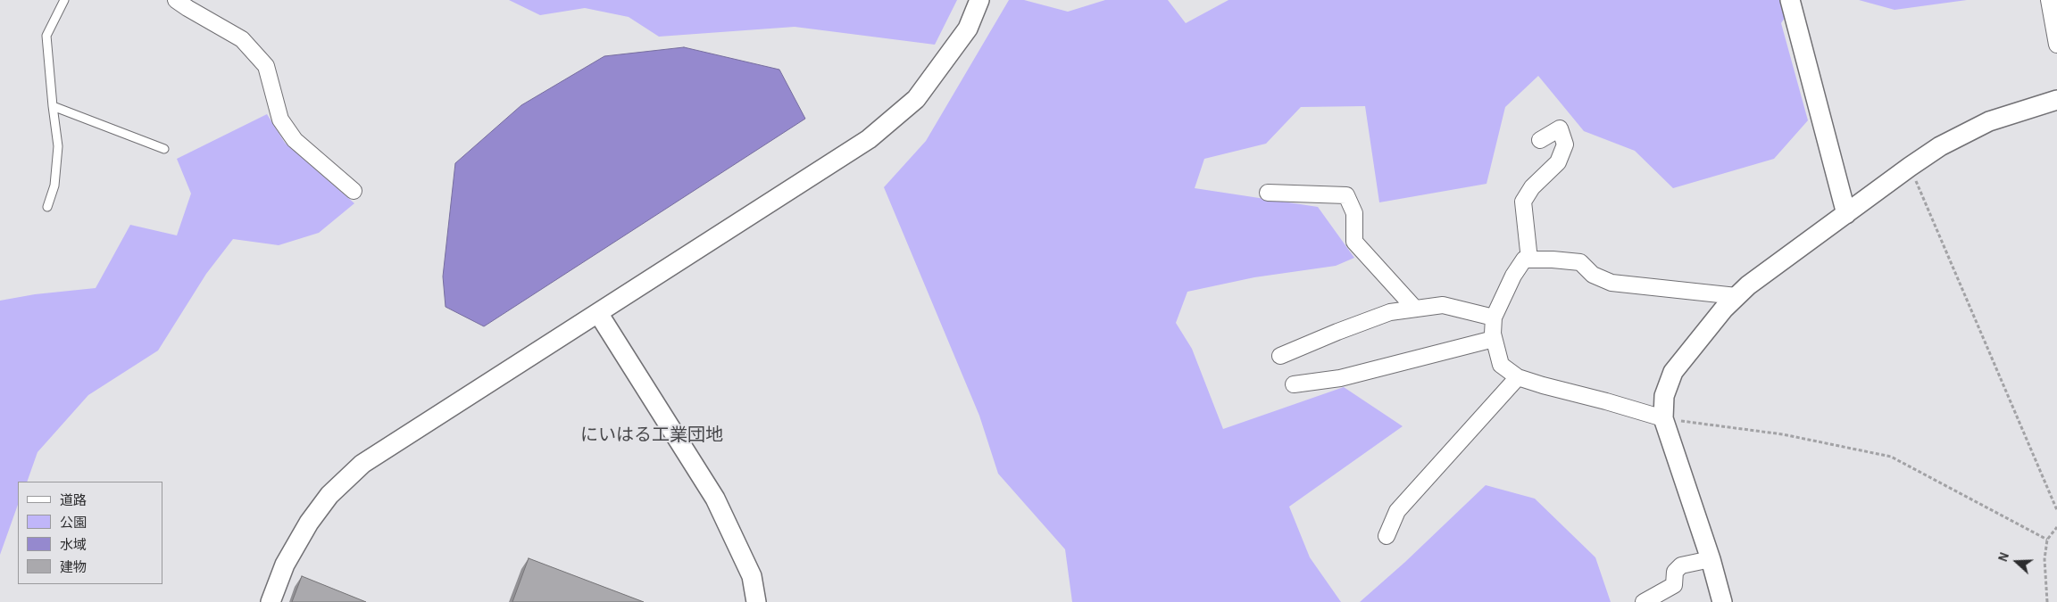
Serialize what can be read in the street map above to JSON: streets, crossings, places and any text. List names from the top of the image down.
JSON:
{
  "districts": ["にいはる工業団地"],
  "legend": [
    "道路",
    "公園",
    "水域",
    "建物"
  ],
  "north": "left"
}
